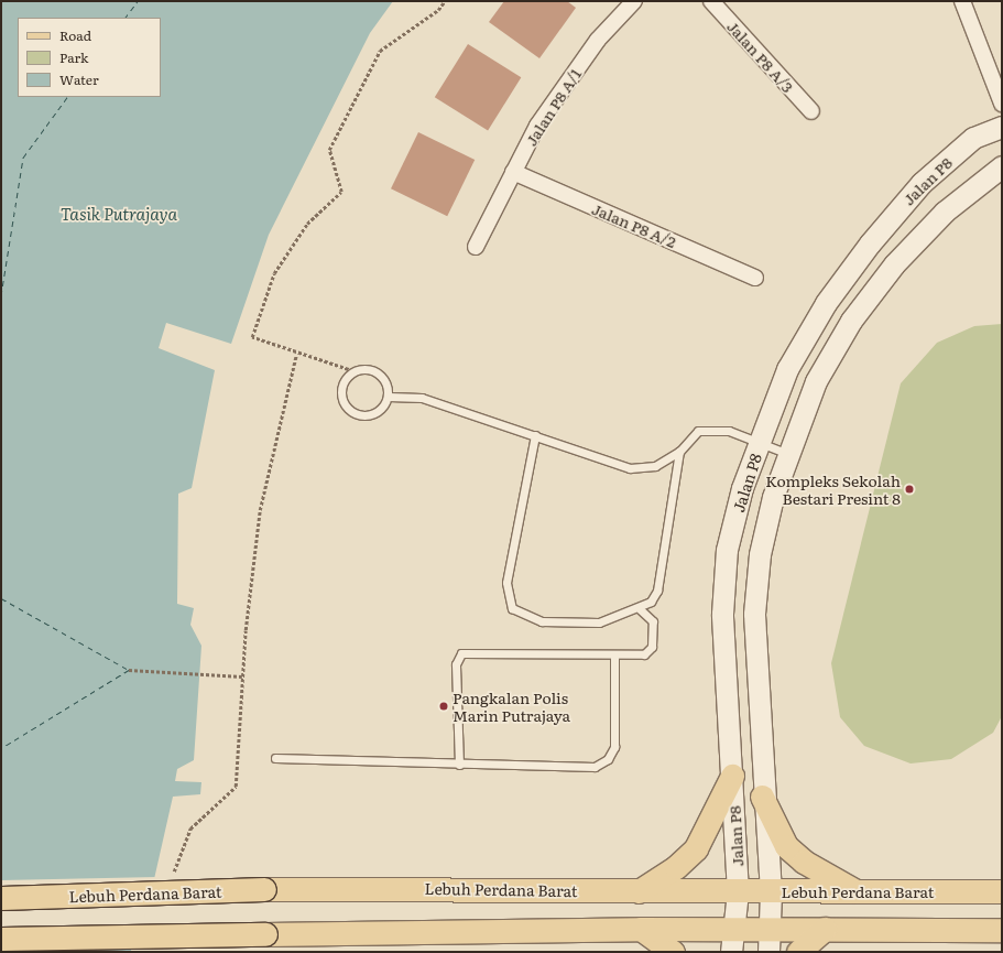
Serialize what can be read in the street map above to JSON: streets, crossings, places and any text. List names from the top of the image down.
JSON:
{
  "streets": {
    "main road": ["Lebuh Perdana Barat"],
    "street": [
      "Jalan P8 A/3",
      "Jalan P8 A/1",
      "Jalan P8",
      "Jalan P8 A/2"
    ]
  },
  "crossings": [
    ["Jalan P8 A/1", "Jalan P8 A/2"],
    ["Jalan P8", "Lebuh Perdana Barat"]
  ],
  "water": ["Tasik Putrajaya"],
  "places": ["Kompleks Sekolah Bestari Presint 8", "Pangkalan Polis Marin Putrajaya"],
  "legend": ["Road", "Park", "Water"]
}
